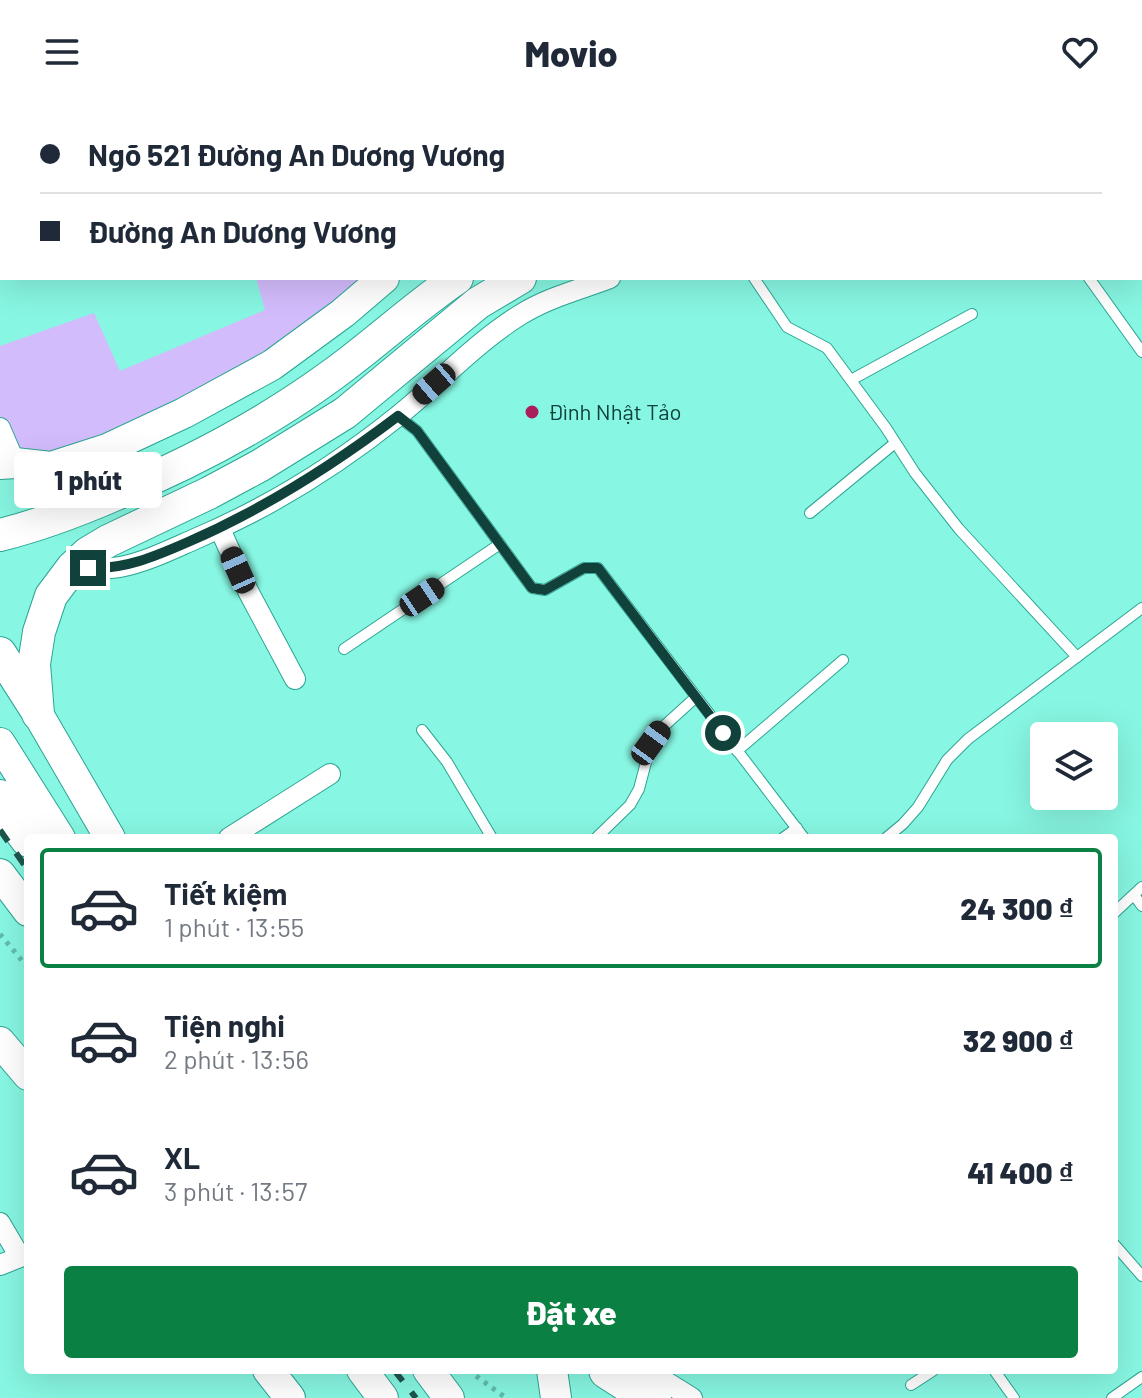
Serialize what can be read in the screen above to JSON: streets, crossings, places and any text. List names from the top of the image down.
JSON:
{
  "places": ["Đình Nhật Tảo"],
  "page": {
    "header": "Movio",
    "banner": ["Ngõ 521 Đường An Dương Vương", "Đường An Dương Vương"],
    "bubble": "1 phút",
    "list": [
      {
        "name": "Tiết kiệm",
        "note": "1 phút · 13:55",
        "value": "24 300 ₫"
      },
      {
        "name": "Tiện nghi",
        "note": "2 phút · 13:56",
        "value": "32 900 ₫"
      },
      {
        "name": "XL",
        "note": "3 phút · 13:57",
        "value": "41 400 ₫"
      }
    ],
    "buttons": "Đặt xe"
  }
}
